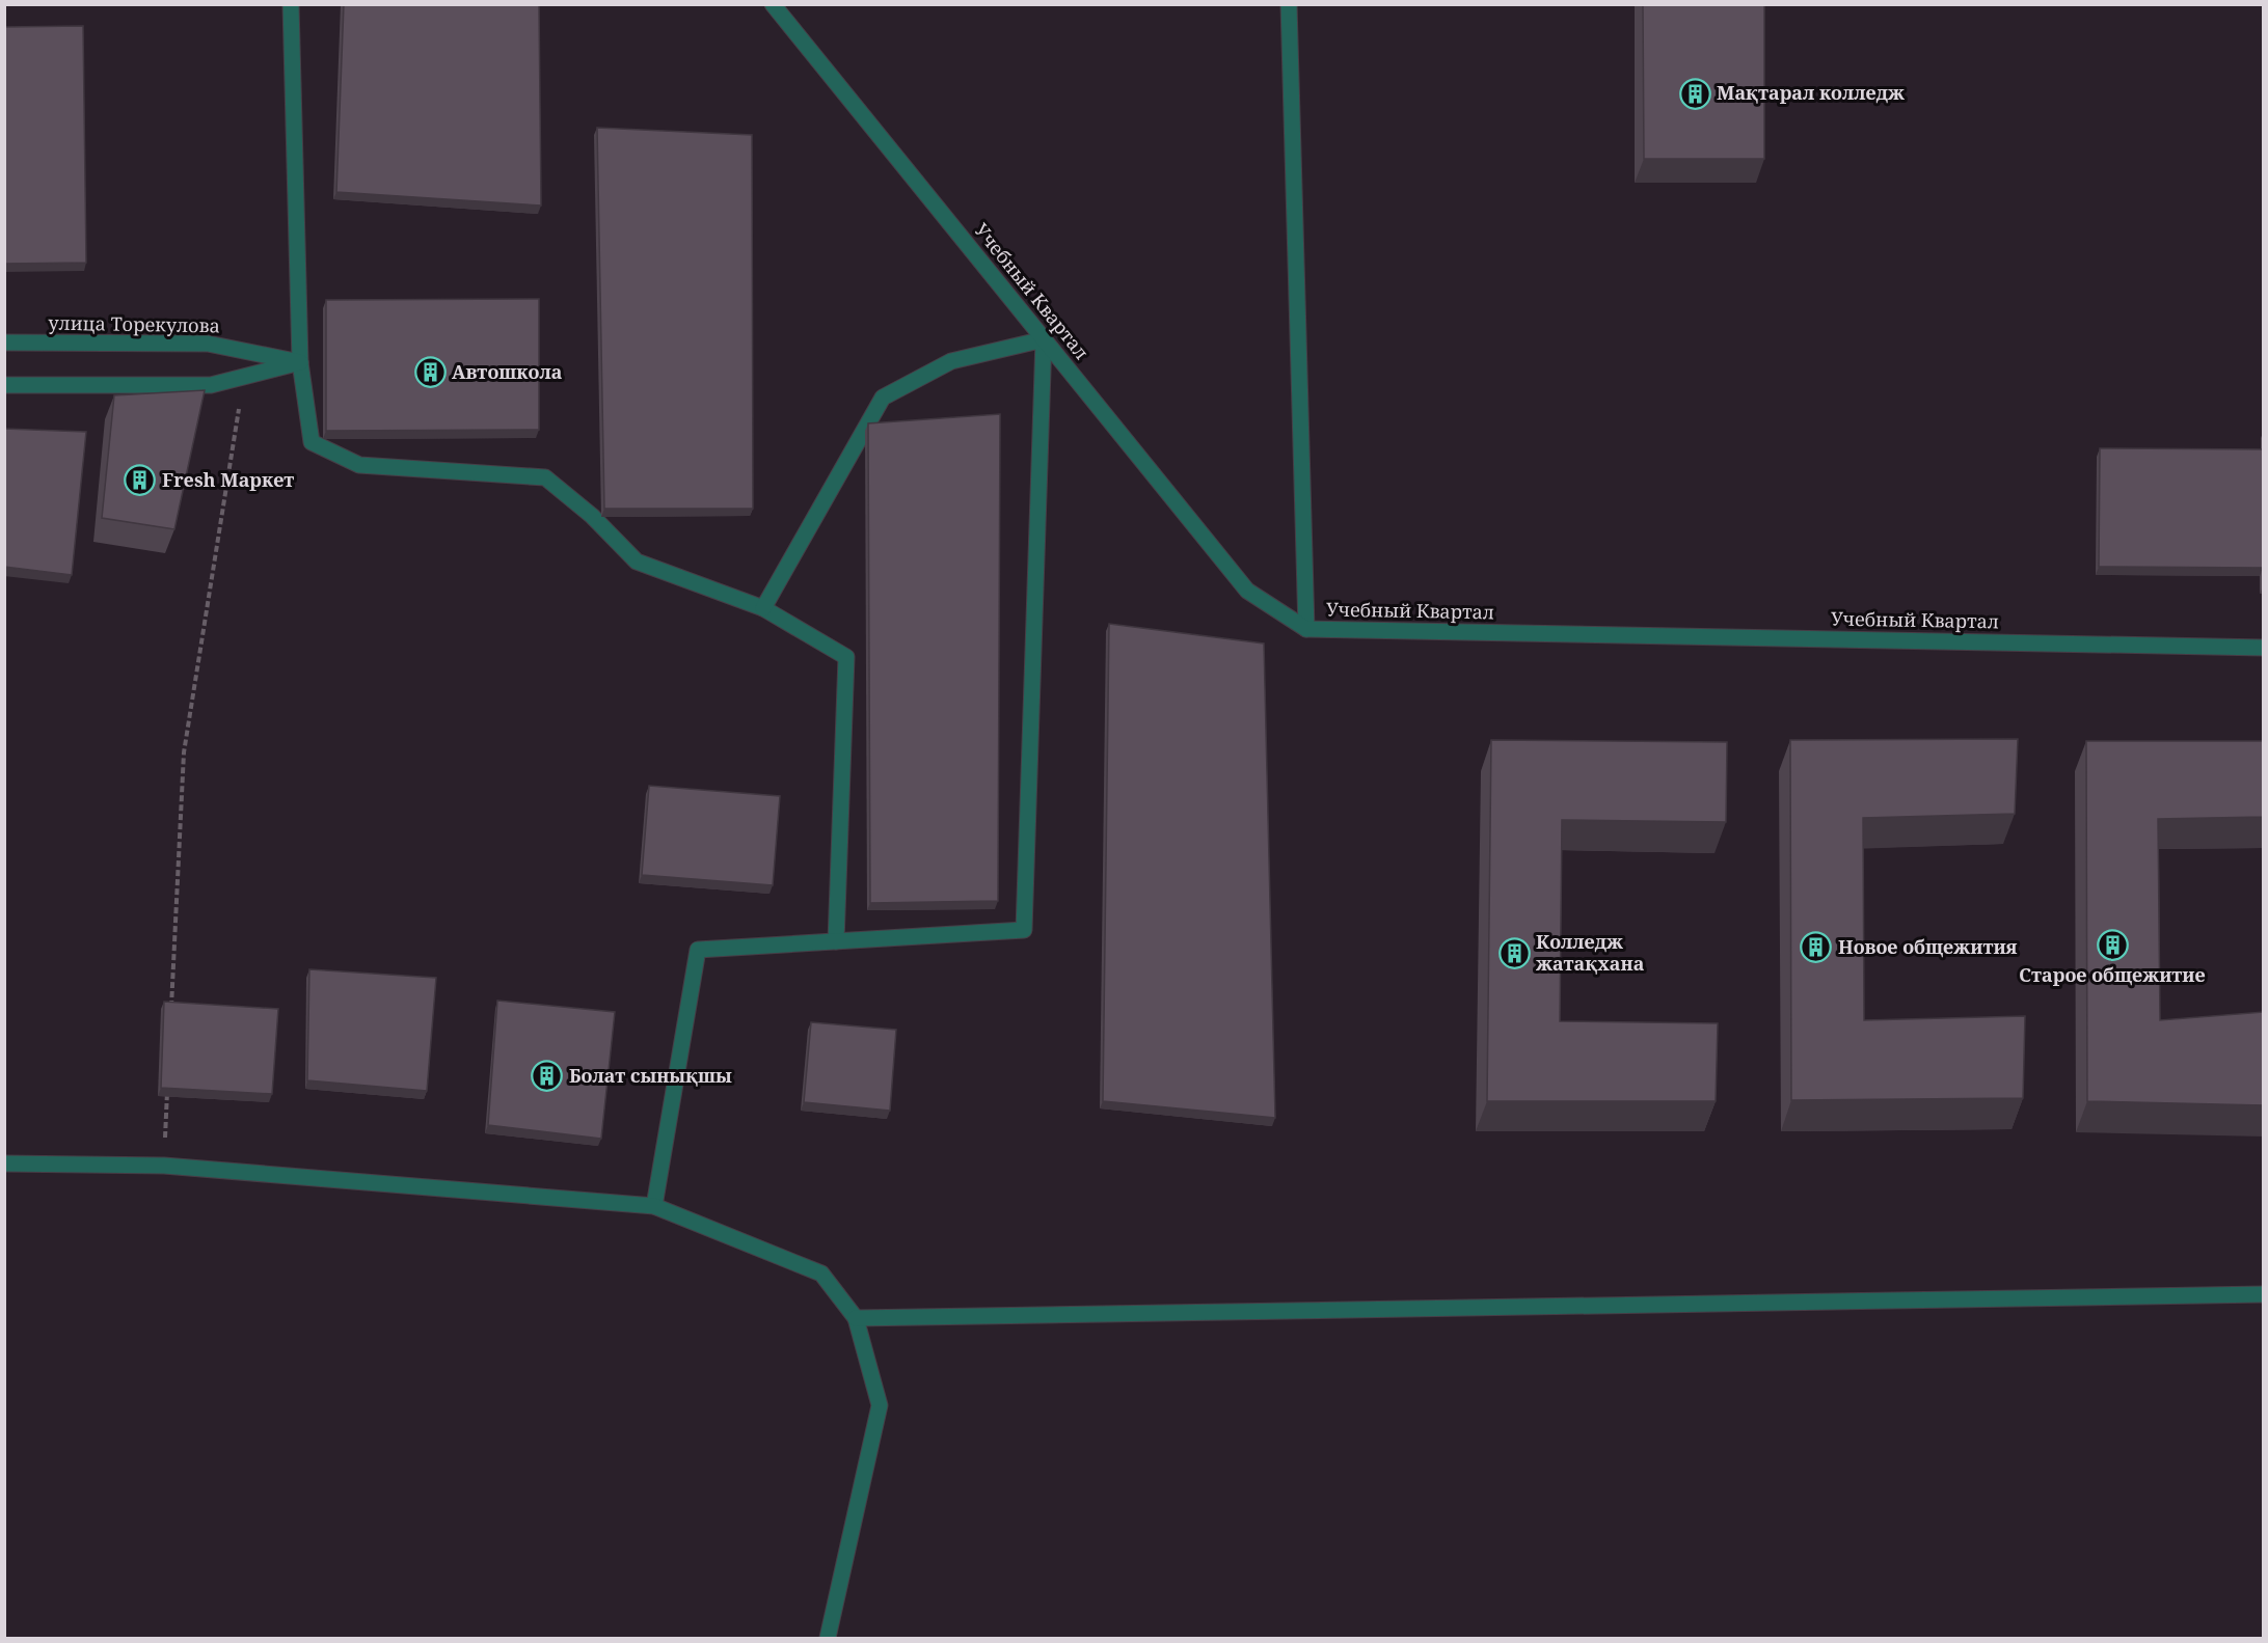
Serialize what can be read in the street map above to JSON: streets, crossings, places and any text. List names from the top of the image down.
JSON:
{
  "streets": {
    "street": ["Учебный Квартал", "улица Торекулова"]
  },
  "places": {
    "building": [
      "Мақтарал колледж",
      "Автошкола",
      "Fresh Маркет",
      "Старое общежитие",
      "Новое общежития",
      "Колледж жатақхана",
      "Болат сынықшы"
    ]
  }
}
